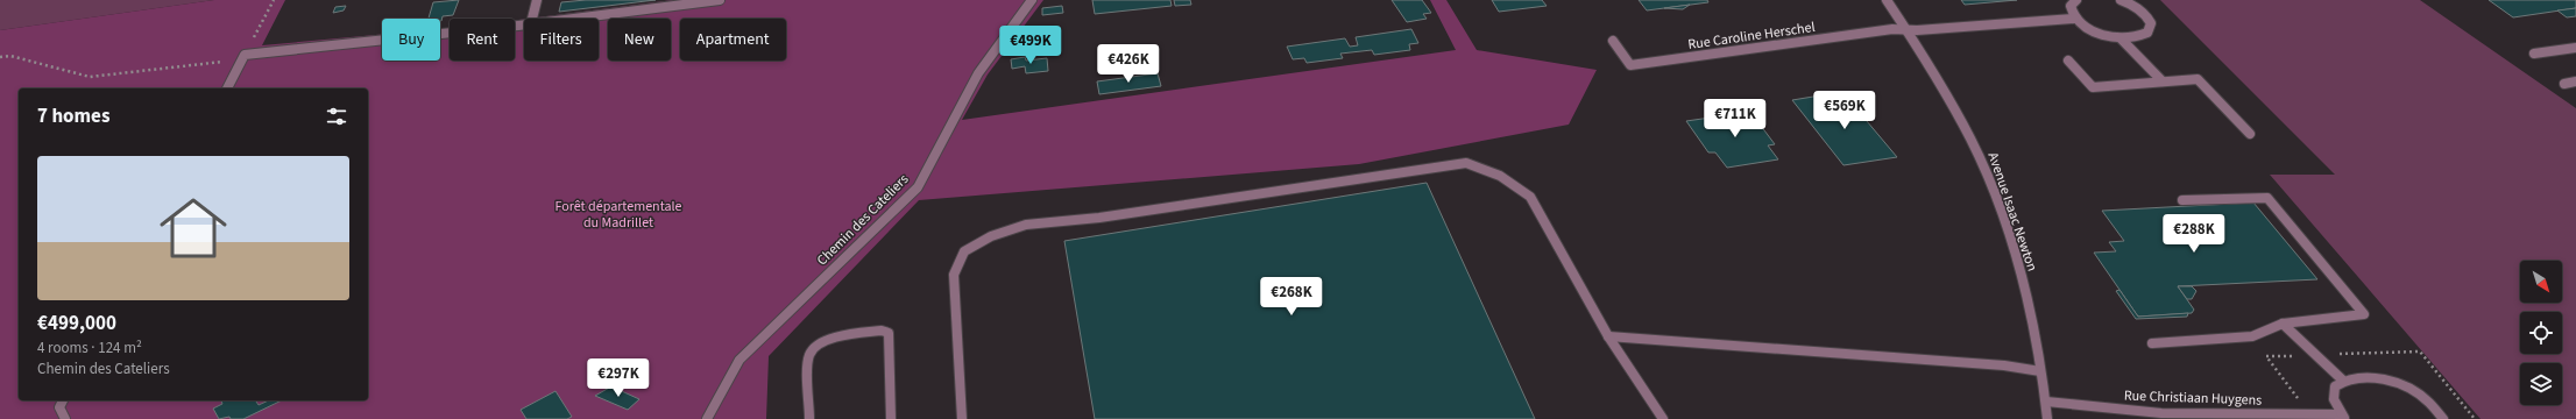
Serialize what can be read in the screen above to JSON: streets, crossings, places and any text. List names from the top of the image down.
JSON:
{
  "streets": {
    "street": [
      "Rue Caroline Herschel",
      "Avenue Isaac Newton",
      "Chemin des Cateliers",
      "Rue Christiaan Huygens"
    ]
  },
  "crossings": [
    ["Rue Caroline Herschel", "Avenue Isaac Newton"],
    ["Avenue Isaac Newton", "Rue Christiaan Huygens"]
  ],
  "parks": ["Forêt départementale du Madrillet"],
  "north": "bottom right",
  "page": {
    "chip": [
      "Buy",
      "Rent",
      "Filters",
      "New",
      "Apartment"
    ],
    "price": [
      "€499K",
      "€426K",
      "€569K",
      "€711K",
      "€288K",
      "€268K",
      "€297K"
    ],
    "heading": "7 homes",
    "list": [
      {
        "name": "€499,000",
        "note": "4 rooms · 124 m² · Chemin des Cateliers"
      }
    ]
  }
}
